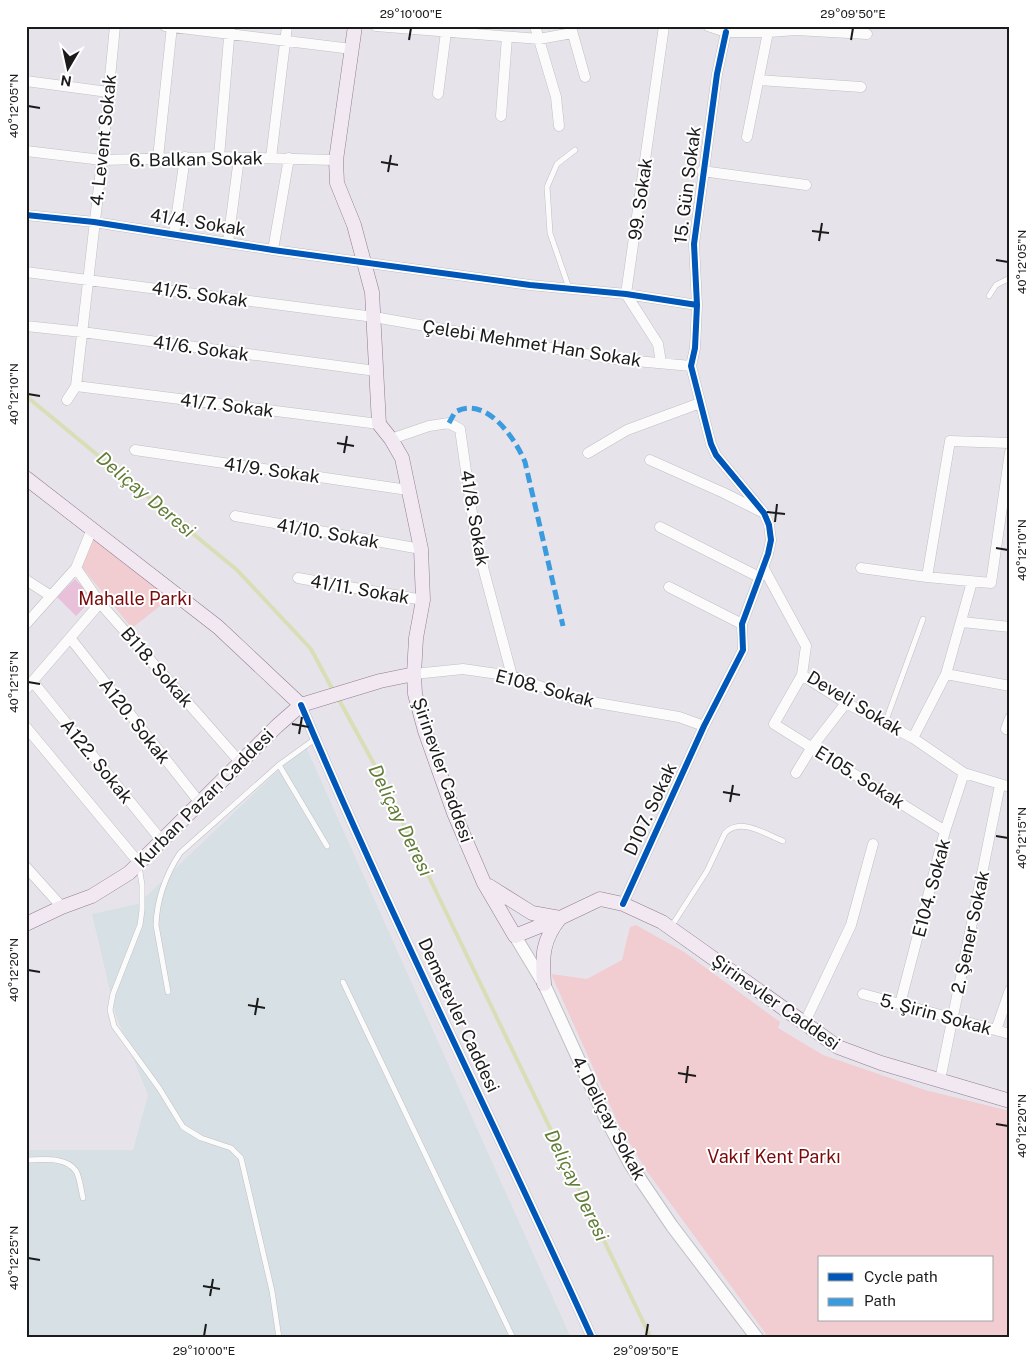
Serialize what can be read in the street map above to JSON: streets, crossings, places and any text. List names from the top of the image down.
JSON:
{
  "streets": {
    "main road": ["Şirinevler Caddesi", "Kurban Pazarı Caddesi", "Demetevler Caddesi"],
    "street": [
      "4. Levent Sokak",
      "6. Balkan Sokak",
      "15. Gün Sokak",
      "99. Sokak",
      "41/4. Sokak",
      "41/5. Sokak",
      "Çelebi Mehmet Han Sokak",
      "41/6. Sokak",
      "41/7. Sokak",
      "41/9. Sokak",
      "41/8. Sokak",
      "41/10. Sokak",
      "41/11. Sokak",
      "B118. Sokak",
      "E108. Sokak",
      "Develi Sokak",
      "A120. Sokak",
      "A122. Sokak",
      "E105. Sokak",
      "D107. Sokak",
      "E104. Sokak",
      "2. Şener Sokak",
      "5. Şirin Sokak",
      "4. Deliçay Sokak"
    ]
  },
  "crossings": [
    ["4. Levent Sokak", "6. Balkan Sokak"],
    ["4. Levent Sokak", "41/4. Sokak"],
    ["4. Levent Sokak", "41/5. Sokak"],
    ["4. Levent Sokak", "41/6. Sokak"],
    ["4. Levent Sokak", "41/7. Sokak"],
    ["15. Gün Sokak", "41/4. Sokak"],
    ["15. Gün Sokak", "Çelebi Mehmet Han Sokak"],
    ["15. Gün Sokak", "E108. Sokak"],
    ["15. Gün Sokak", "Develi Sokak"],
    ["15. Gün Sokak", "D107. Sokak"],
    ["99. Sokak", "41/4. Sokak"],
    ["41/5. Sokak", "Çelebi Mehmet Han Sokak"],
    ["41/7. Sokak", "Şirinevler Caddesi"],
    ["41/9. Sokak", "Şirinevler Caddesi"],
    ["41/8. Sokak", "E108. Sokak"],
    ["41/8. Sokak", "Şirinevler Caddesi"],
    ["41/10. Sokak", "Şirinevler Caddesi"],
    ["41/11. Sokak", "Şirinevler Caddesi"],
    ["B118. Sokak", "Kurban Pazarı Caddesi"],
    ["E108. Sokak", "Şirinevler Caddesi"],
    ["E108. Sokak", "Kurban Pazarı Caddesi"],
    ["E108. Sokak", "D107. Sokak"],
    ["Develi Sokak", "E105. Sokak"],
    ["Develi Sokak", "E104. Sokak"],
    ["Develi Sokak", "2. Şener Sokak"],
    ["A120. Sokak", "Kurban Pazarı Caddesi"],
    ["A122. Sokak", "Kurban Pazarı Caddesi"],
    ["Şirinevler Caddesi", "Kurban Pazarı Caddesi"],
    ["Şirinevler Caddesi", "D107. Sokak"],
    ["Şirinevler Caddesi", "2. Şener Sokak"],
    ["Şirinevler Caddesi", "4. Deliçay Sokak"],
    ["E105. Sokak", "E104. Sokak"],
    ["Kurban Pazarı Caddesi", "Demetevler Caddesi"],
    ["E104. Sokak", "5. Şirin Sokak"],
    ["2. Şener Sokak", "5. Şirin Sokak"]
  ],
  "water": ["Deliçay Deresi"],
  "parks": ["Mahalle Parkı", "Vakıf Kent Parkı"],
  "legend": ["Cycle path", "Path"],
  "north": "bottom",
  "coordinates": [
    "29°10'00\"E",
    "29°09'50\"E",
    "40°12'05\"N",
    "40°12'10\"N",
    "40°12'15\"N",
    "40°12'20\"N",
    "40°12'25\"N"
  ]
}
